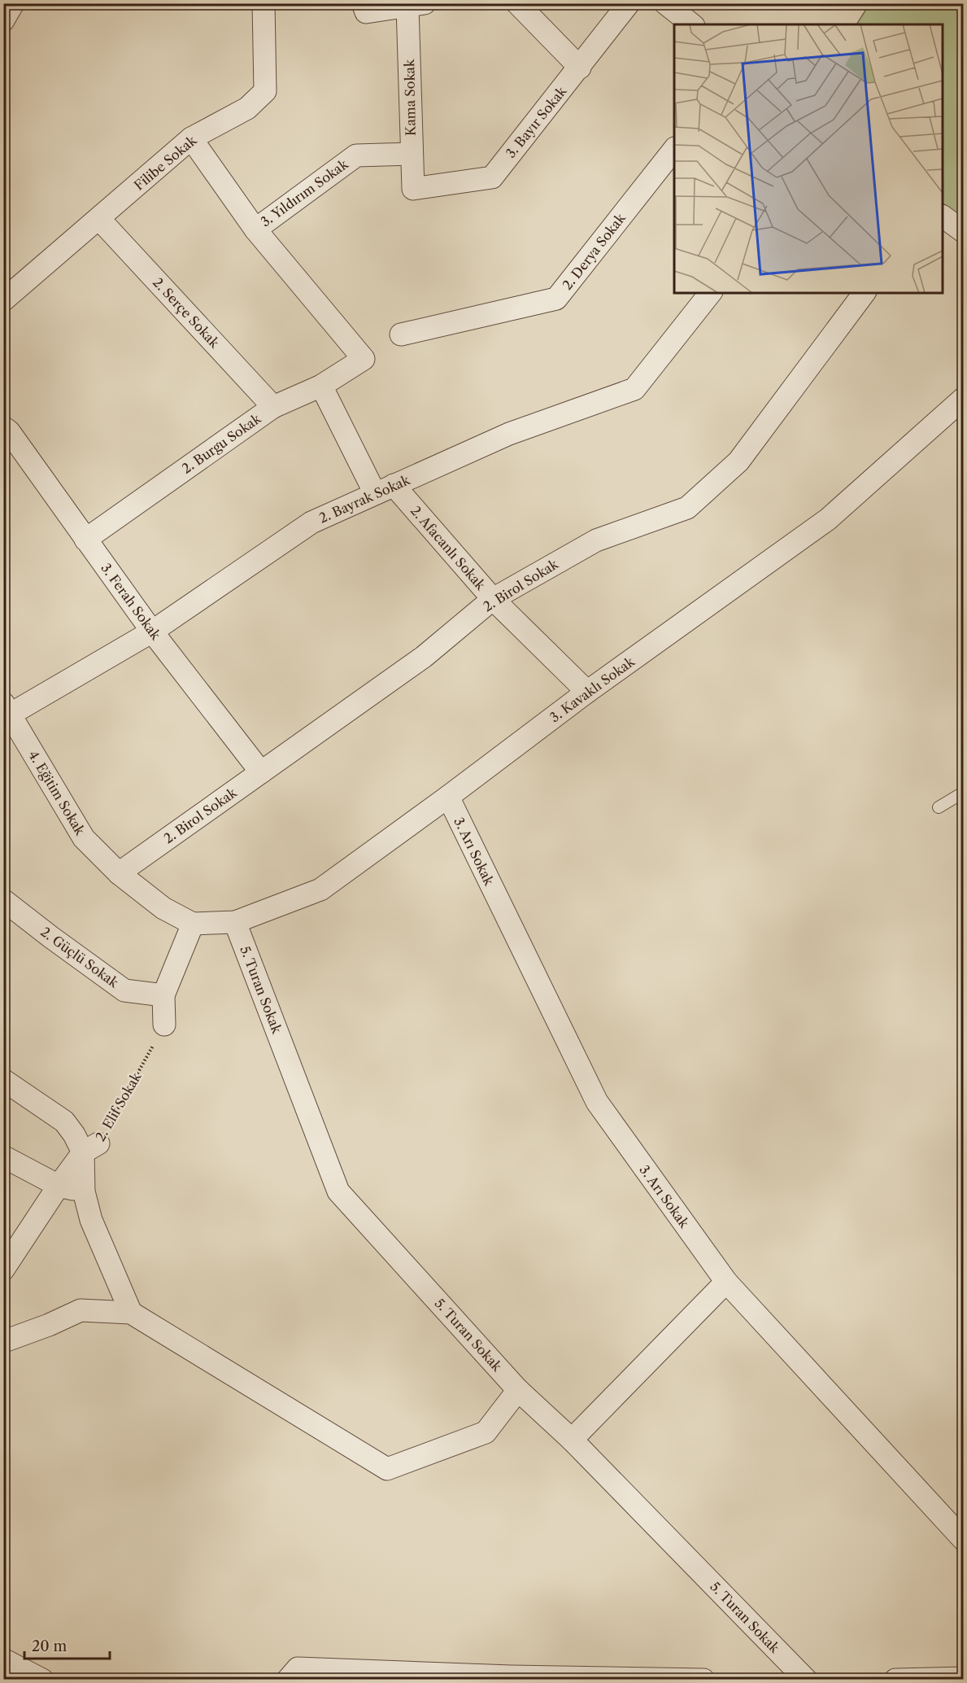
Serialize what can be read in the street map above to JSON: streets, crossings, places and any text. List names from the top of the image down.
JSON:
{
  "streets": {
    "street": [
      "Kama Sokak",
      "3. Bayır Sokak",
      "Filibe Sokak",
      "3. Yıldırım Sokak",
      "2. Derya Sokak",
      "2. Serçe Sokak",
      "2. Burgu Sokak",
      "2. Bayrak Sokak",
      "2. Afacanlı Sokak",
      "2. Birol Sokak",
      "3. Ferah Sokak",
      "3. Kavaklı Sokak",
      "4. Eğitim Sokak",
      "3. Arı Sokak",
      "2. Güçlü Sokak",
      "5. Turan Sokak",
      "2. Elif Sokak"
    ]
  },
  "crossings": [
    ["Kama Sokak", "3. Bayır Sokak"],
    ["Kama Sokak", "3. Yıldırım Sokak"],
    ["Filibe Sokak", "3. Yıldırım Sokak"],
    ["Filibe Sokak", "2. Serçe Sokak"],
    ["3. Yıldırım Sokak", "2. Burgu Sokak"],
    ["2. Serçe Sokak", "2. Burgu Sokak"],
    ["2. Burgu Sokak", "2. Afacanlı Sokak"],
    ["2. Burgu Sokak", "3. Ferah Sokak"],
    ["2. Bayrak Sokak", "2. Afacanlı Sokak"],
    ["2. Bayrak Sokak", "3. Ferah Sokak"],
    ["2. Bayrak Sokak", "4. Eğitim Sokak"],
    ["2. Afacanlı Sokak", "2. Birol Sokak"],
    ["2. Afacanlı Sokak", "3. Kavaklı Sokak"],
    ["2. Birol Sokak", "3. Ferah Sokak"],
    ["2. Birol Sokak", "4. Eğitim Sokak"],
    ["3. Kavaklı Sokak", "4. Eğitim Sokak"],
    ["3. Kavaklı Sokak", "3. Arı Sokak"],
    ["3. Kavaklı Sokak", "5. Turan Sokak"]
  ],
  "scale_bar": "20 m"
}
